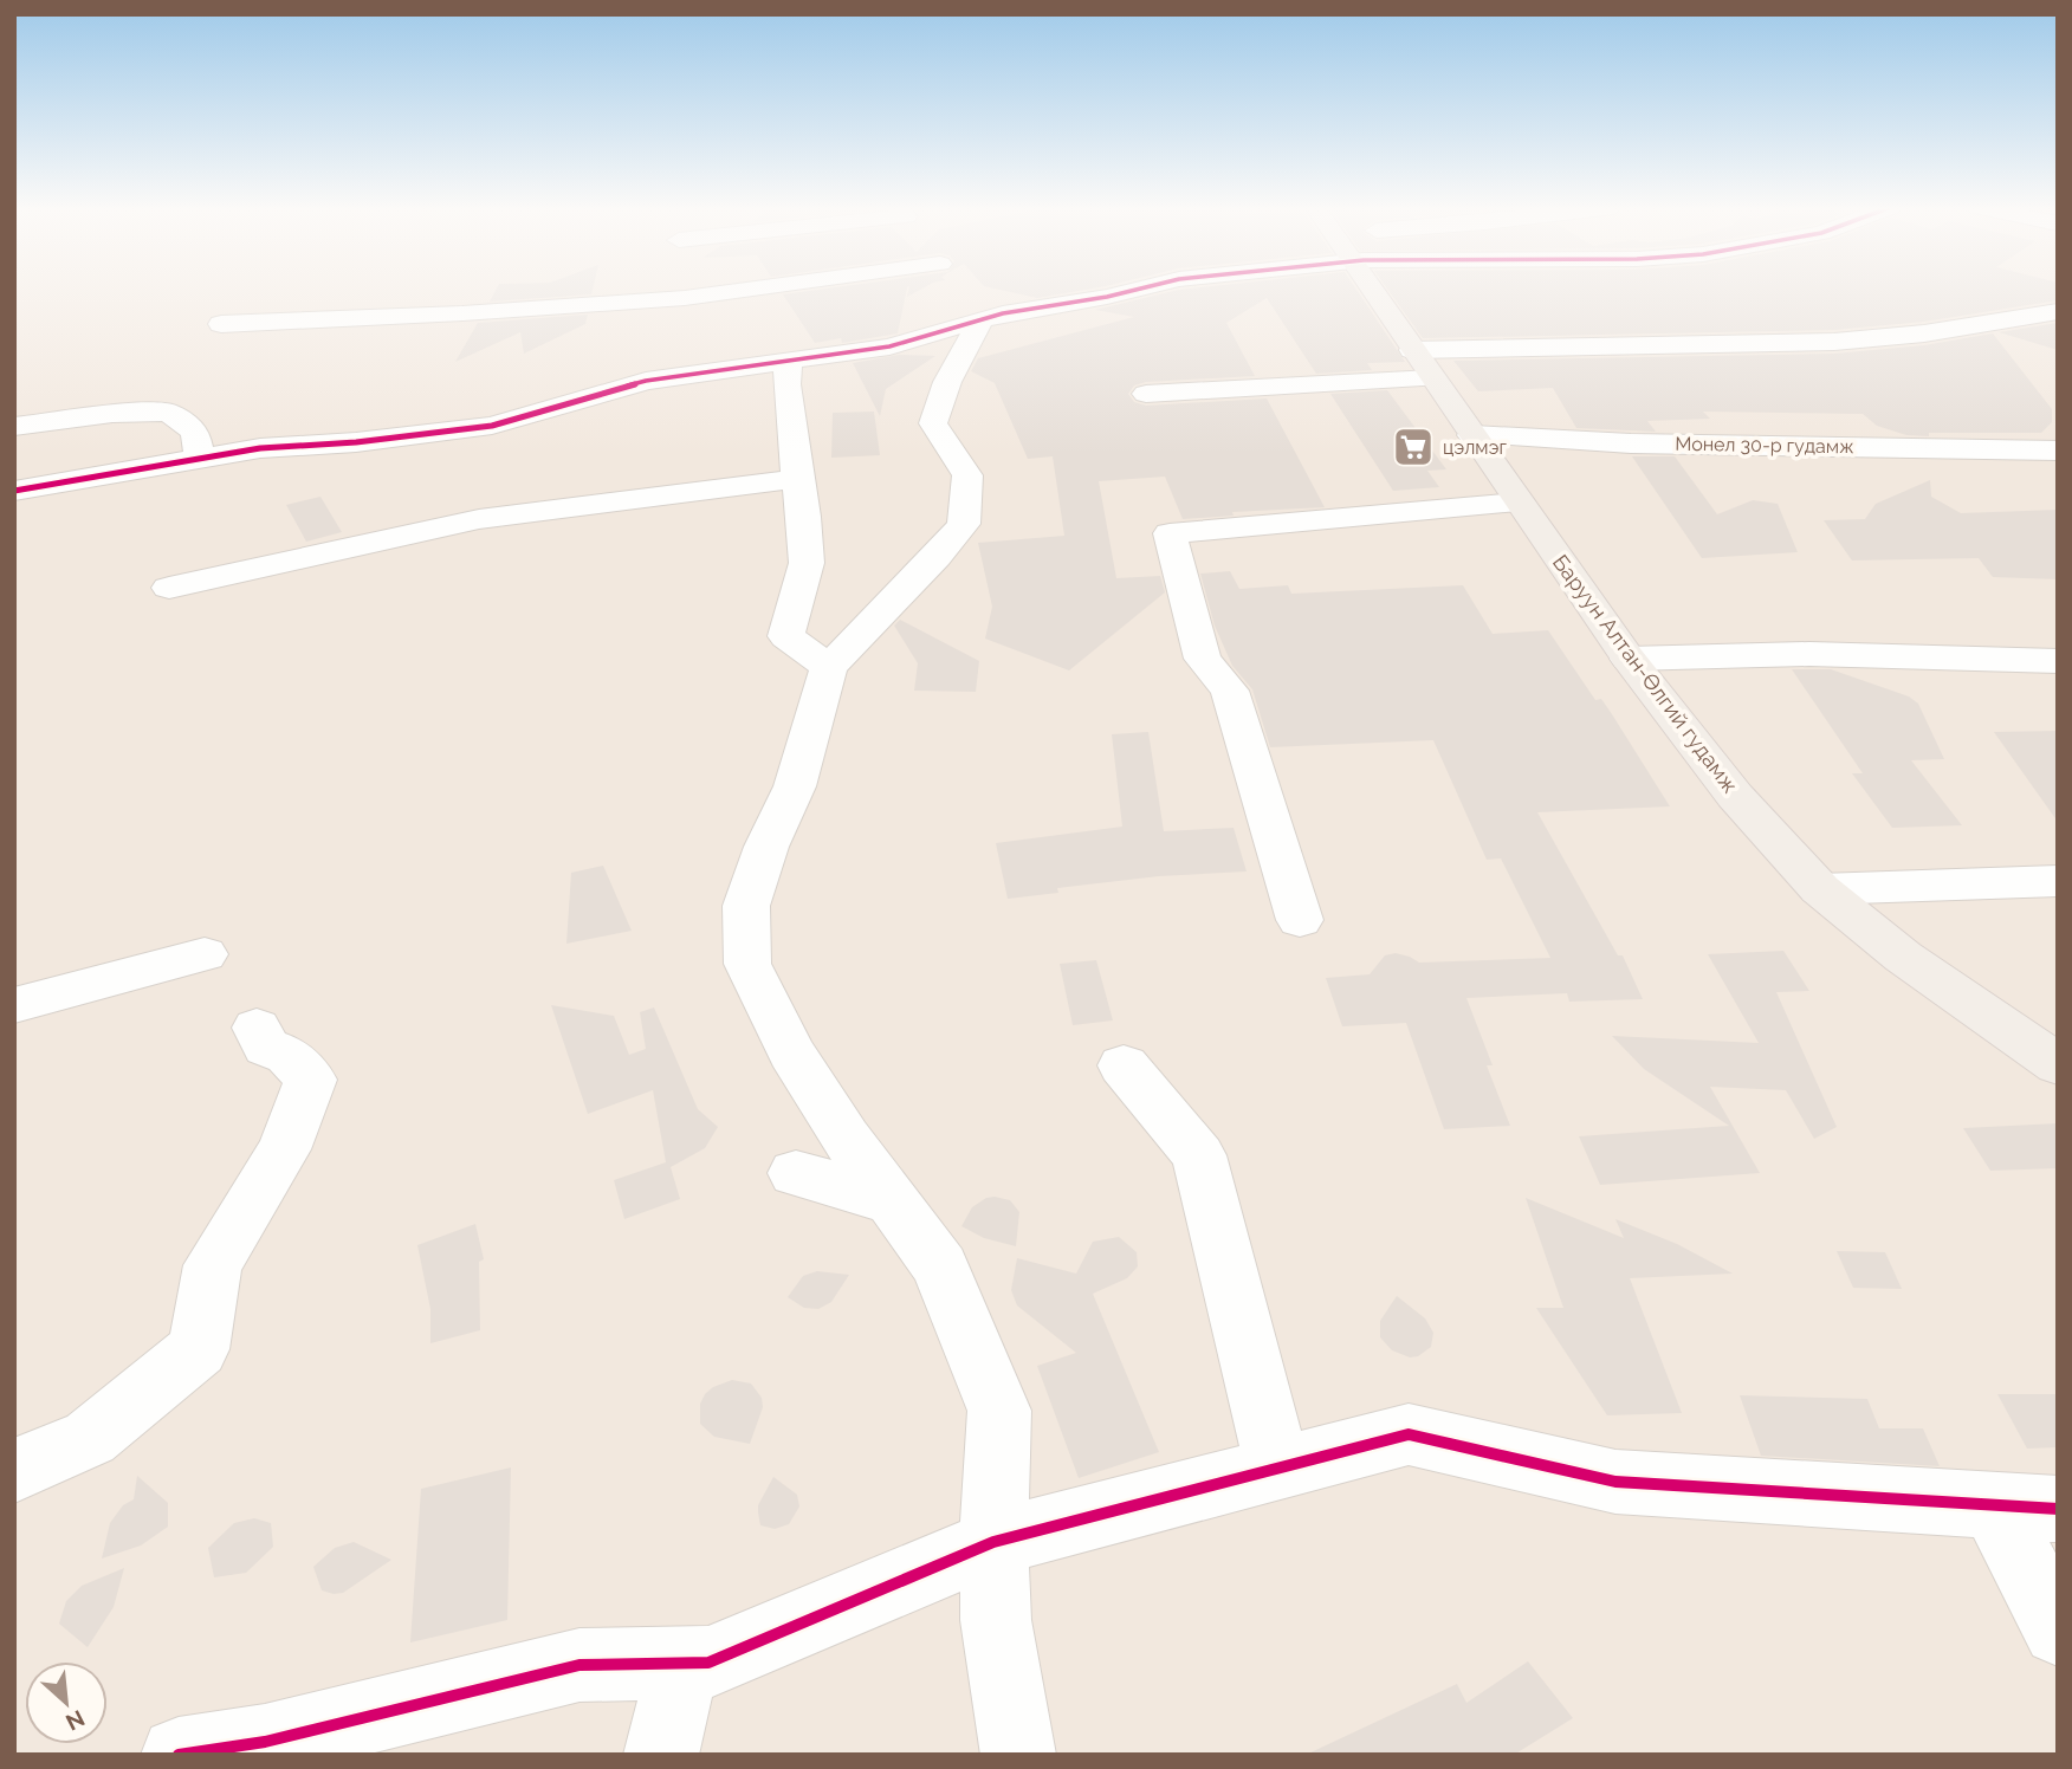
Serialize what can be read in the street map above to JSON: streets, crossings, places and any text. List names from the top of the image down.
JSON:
{
  "streets": {
    "main road": ["Баруун Алтан-Өлгий гудамж"],
    "street": ["Монел 30-р гудамж"]
  },
  "crossings": [
    ["Монел 30-р гудамж", "Баруун Алтан-Өлгий гудамж"]
  ],
  "places": {
    "supermarket": ["цэлмэг"]
  },
  "north": "bottom right"
}
